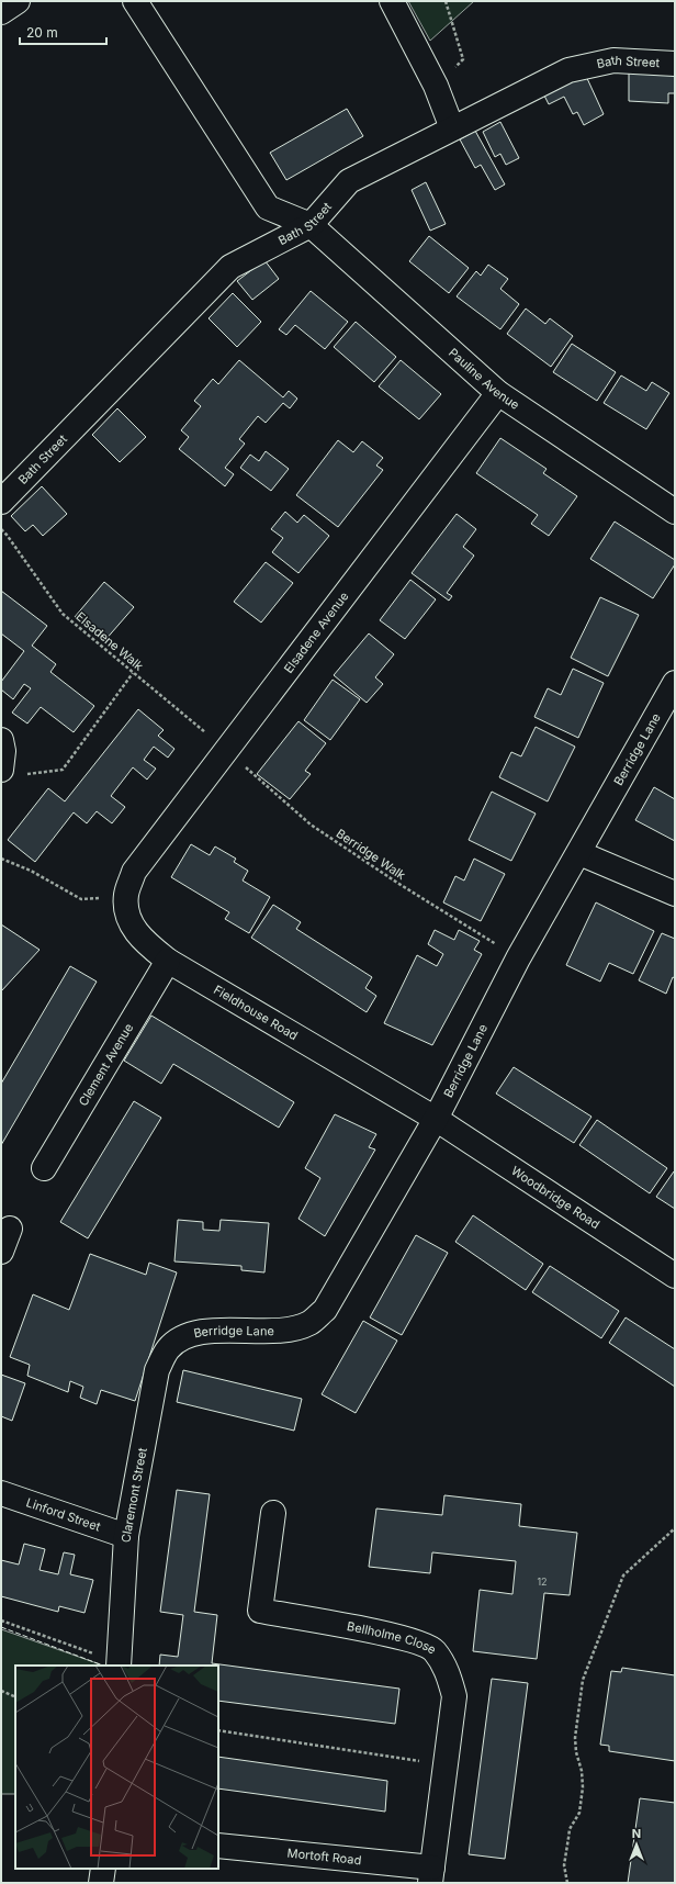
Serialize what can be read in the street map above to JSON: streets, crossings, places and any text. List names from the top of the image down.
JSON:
{
  "streets": {
    "street": [
      "Bath Street",
      "Pauline Avenue",
      "Elsadene Avenue",
      "Berridge Lane",
      "Fieldhouse Road",
      "Clement Avenue",
      "Woodbridge Road",
      "Claremont Street",
      "Linford Street",
      "Bellholme Close",
      "Mortoft Road"
    ],
    "path": ["Elsadene Walk", "Berridge Walk"]
  },
  "crossings": [
    ["Bath Street", "Pauline Avenue"],
    ["Pauline Avenue", "Elsadene Avenue"],
    ["Elsadene Avenue", "Elsadene Walk"],
    ["Elsadene Avenue", "Berridge Walk"],
    ["Elsadene Avenue", "Fieldhouse Road"],
    ["Elsadene Walk", "Berridge Walk"],
    ["Berridge Lane", "Berridge Walk"],
    ["Berridge Lane", "Fieldhouse Road"],
    ["Berridge Lane", "Woodbridge Road"],
    ["Berridge Lane", "Claremont Street"],
    ["Fieldhouse Road", "Clement Avenue"],
    ["Fieldhouse Road", "Woodbridge Road"],
    ["Claremont Street", "Linford Street"],
    ["Bellholme Close", "Mortoft Road"]
  ],
  "house_numbers": ["12"],
  "scale_bar": "20 m",
  "north": "top"
}
